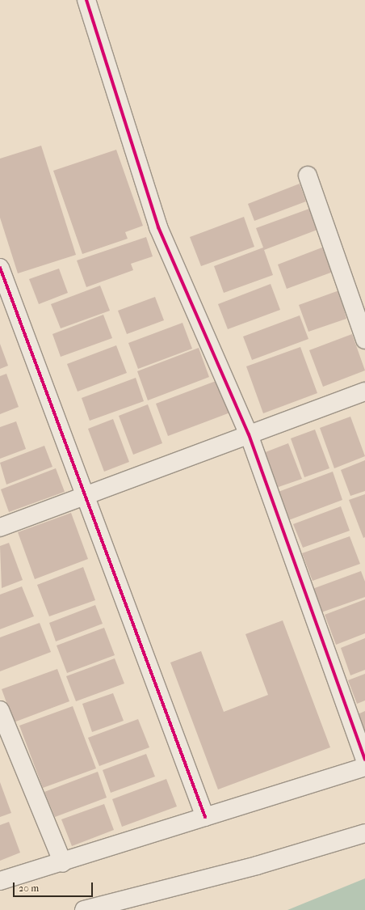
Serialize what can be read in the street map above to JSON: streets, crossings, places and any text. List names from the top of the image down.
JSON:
{
  "scale_bar": "20 m"
}
